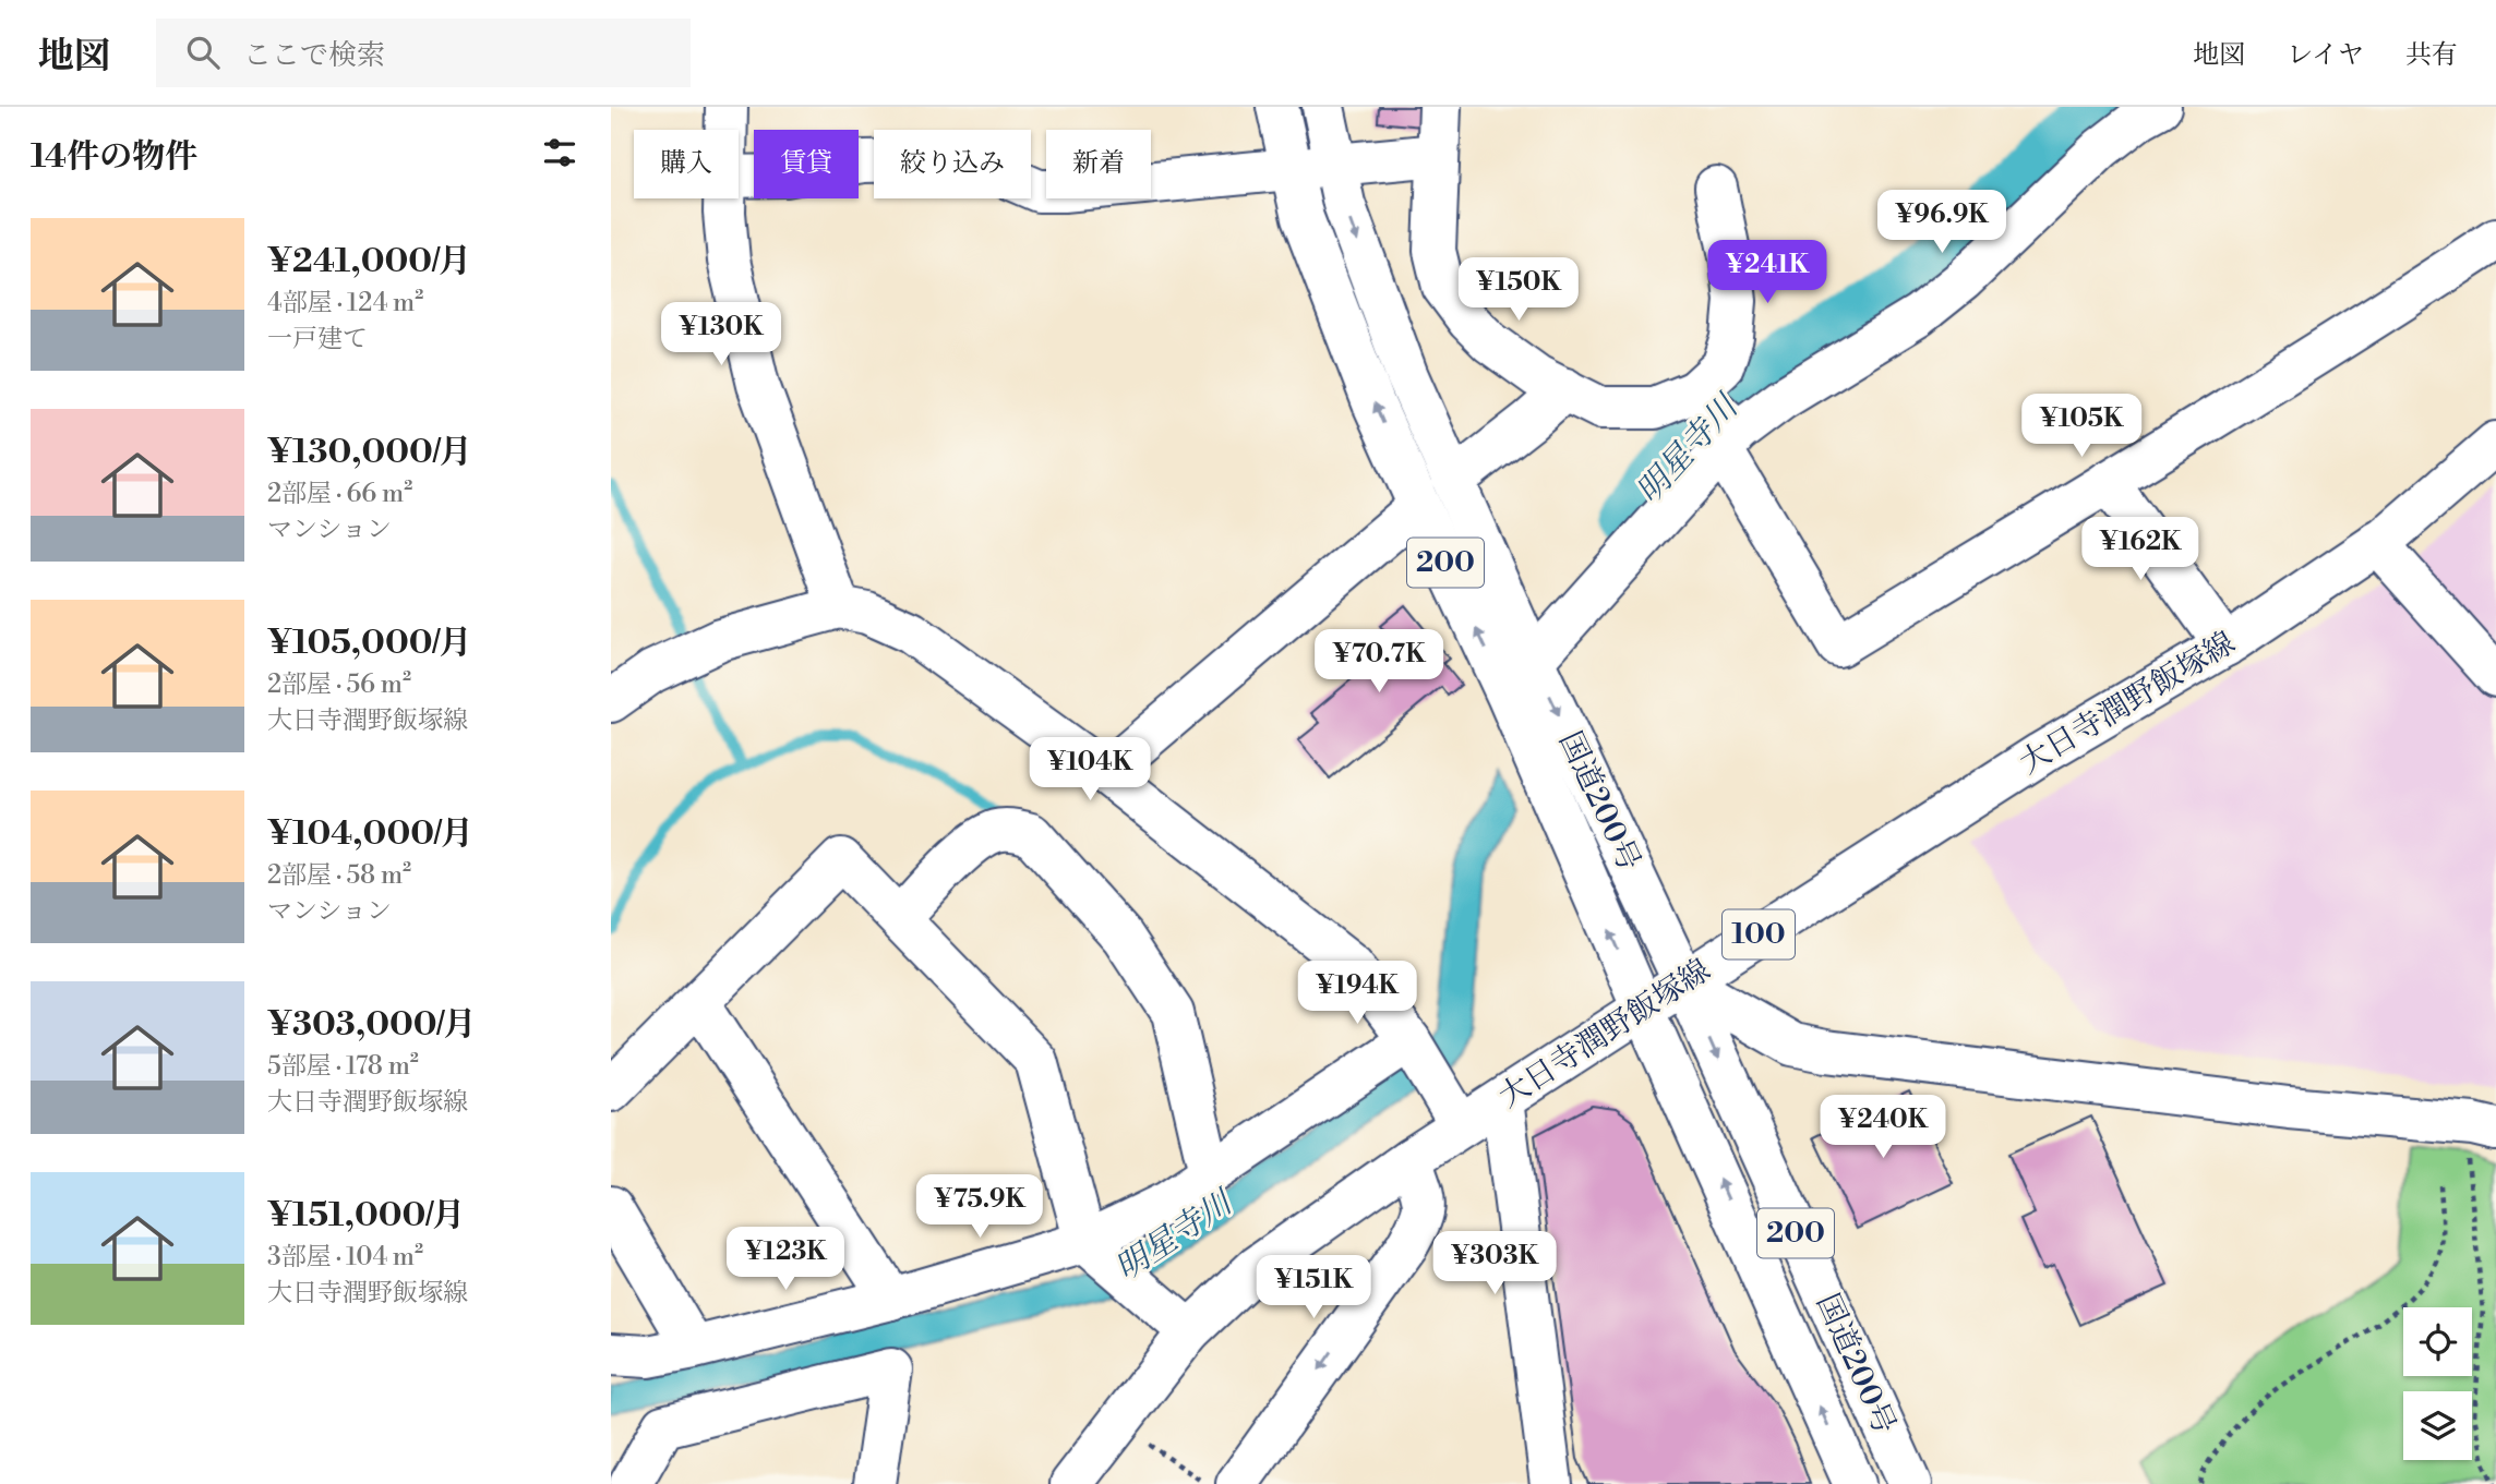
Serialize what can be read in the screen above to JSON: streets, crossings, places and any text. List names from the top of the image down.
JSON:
{
  "streets": {
    "main road": [
      "200",
      "大日寺潤野飯塚線",
      "国道200号",
      "100"
    ]
  },
  "crossings": [
    ["大日寺潤野飯塚線", "国道200号"]
  ],
  "water": ["明星寺川"],
  "page": {
    "header": "地図",
    "search": "ここで検索",
    "nav": ["地図", "レイヤ", "共有"],
    "heading": "14件の物件",
    "chip": [
      "購入",
      "賃貸",
      "絞り込み",
      "新着"
    ],
    "price": [
      "¥96.9K",
      "¥241K",
      "¥150K",
      "¥130K",
      "¥105K",
      "¥162K",
      "¥70.7K",
      "¥104K",
      "¥194K",
      "¥240K",
      "¥75.9K",
      "¥123K",
      "¥303K",
      "¥151K"
    ],
    "list": [
      {
        "name": "¥241,000/月",
        "note": "4部屋 · 124 m² · 一戸建て"
      },
      {
        "name": "¥130,000/月",
        "note": "2部屋 · 66 m² · マンション"
      },
      {
        "name": "¥105,000/月",
        "note": "2部屋 · 56 m² · 大日寺潤野飯塚線"
      },
      {
        "name": "¥104,000/月",
        "note": "2部屋 · 58 m² · マンション"
      },
      {
        "name": "¥303,000/月",
        "note": "5部屋 · 178 m² · 大日寺潤野飯塚線"
      },
      {
        "name": "¥151,000/月",
        "note": "3部屋 · 104 m² · 大日寺潤野飯塚線"
      }
    ]
  }
}
